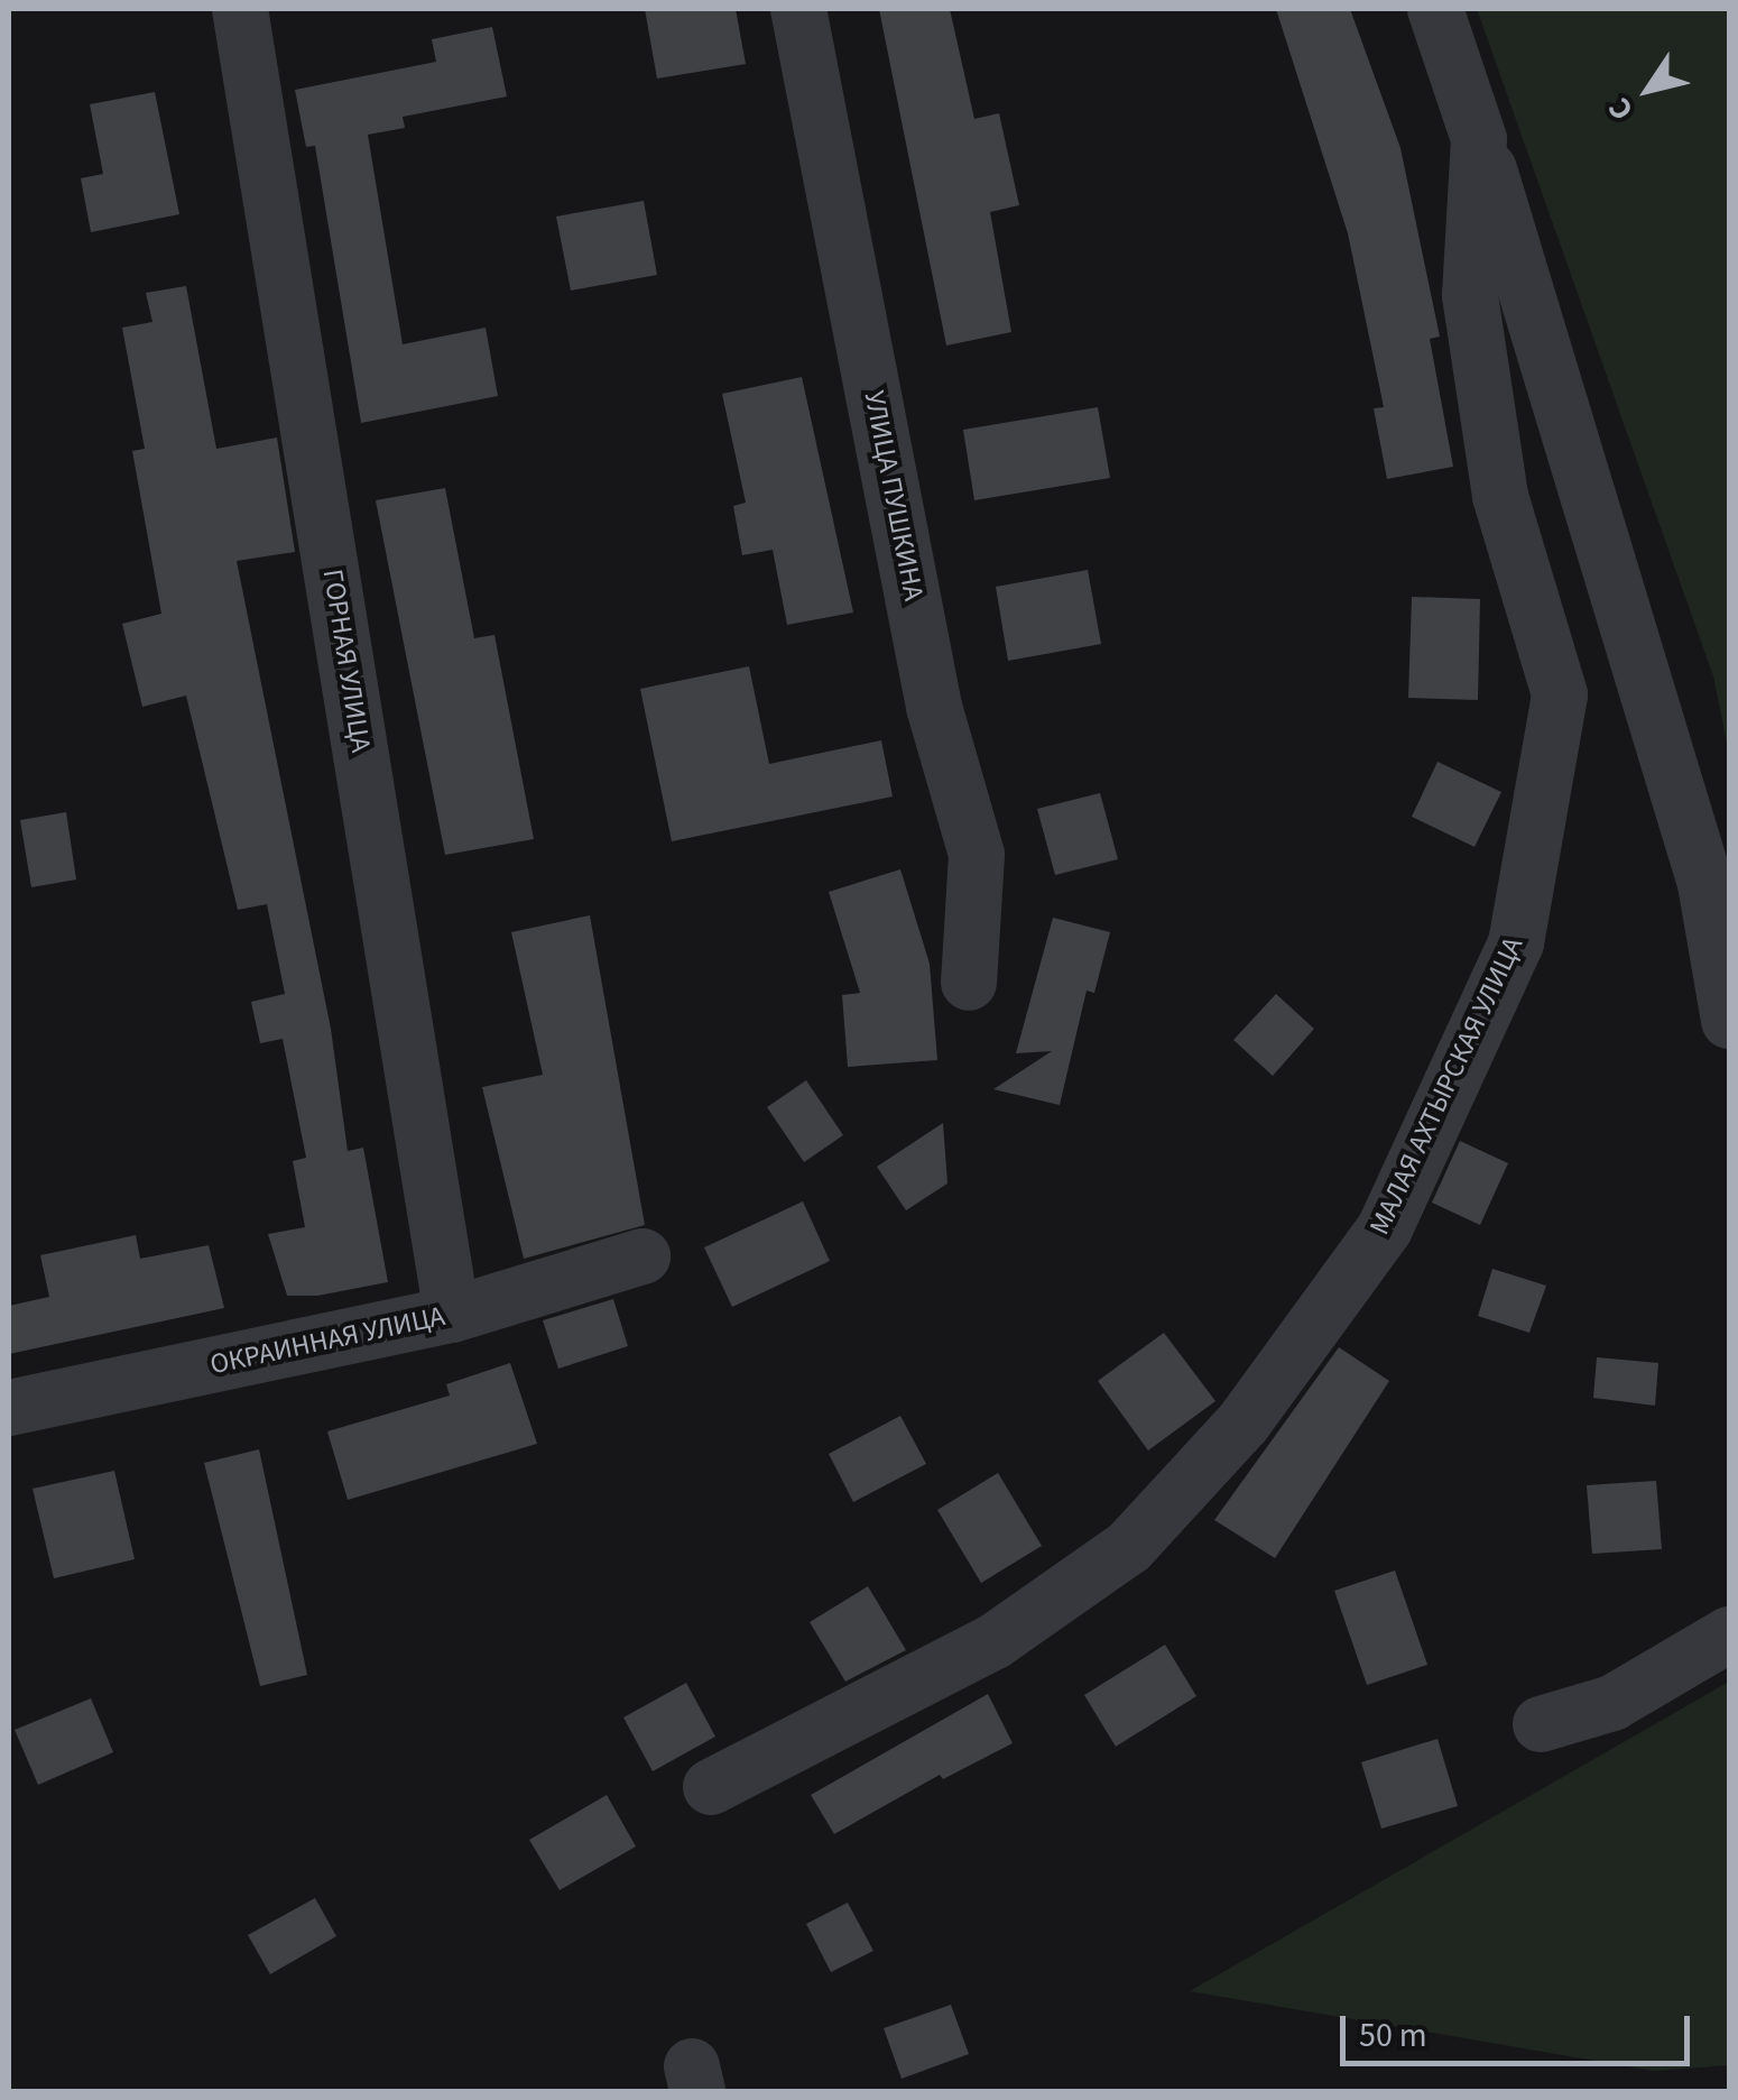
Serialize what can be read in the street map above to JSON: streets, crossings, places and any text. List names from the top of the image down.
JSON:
{
  "streets": {
    "street": [
      "УЛИЦА ПУШКИНА",
      "ГОРНАЯ УЛИЦА",
      "МАЛАЯ АХТЫРСКАЯ УЛИЦА",
      "ОКРАИННАЯ УЛИЦА"
    ]
  },
  "crossings": [
    ["ГОРНАЯ УЛИЦА", "ОКРАИННАЯ УЛИЦА"]
  ],
  "scale_bar": "50 m",
  "north": "bottom left"
}
